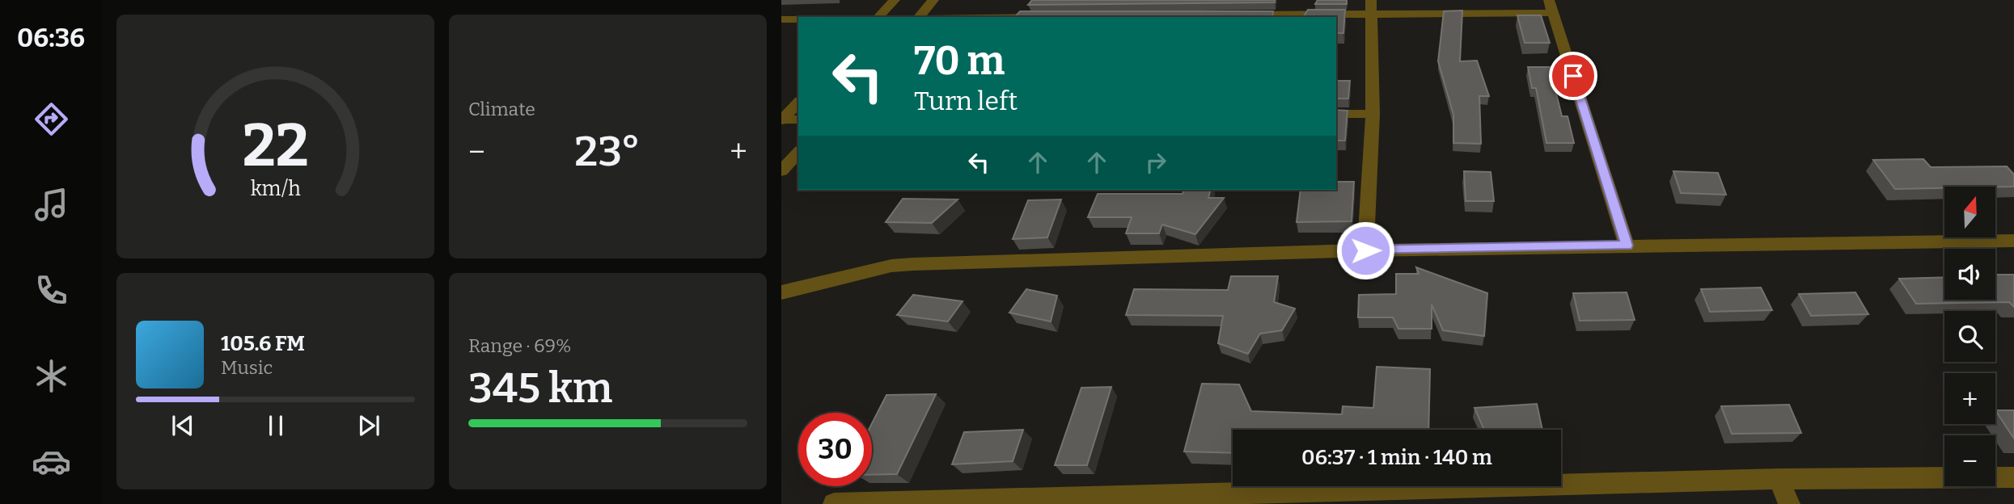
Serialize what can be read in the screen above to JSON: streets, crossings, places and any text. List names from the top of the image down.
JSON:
{
  "north": "top",
  "page": {
    "tabs": "06:36",
    "tile": [
      "Climate",
      ["Range · 69%", "345 km"]
    ],
    "turn": ["70 m", "Turn left"],
    "heat": ["−", "23°", "+"],
    "map_buttons": ["+", "−"],
    "song": ["105.6 FM", "Music"],
    "limit": "30",
    "trip": "06:37 · 1 min · 140 m",
    "gauge": ["22", "km/h"]
  }
}
